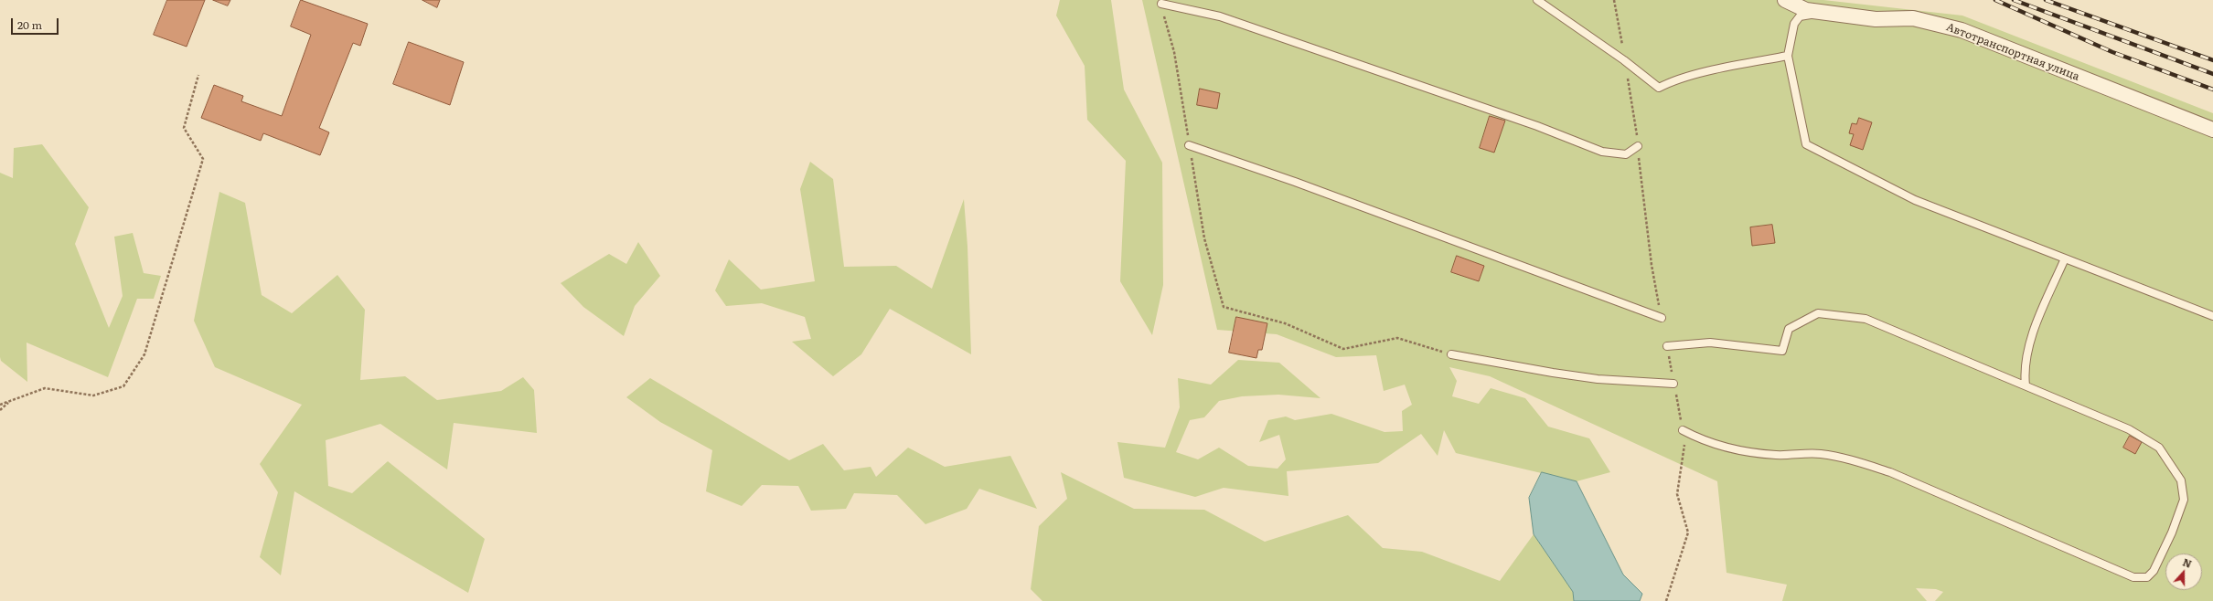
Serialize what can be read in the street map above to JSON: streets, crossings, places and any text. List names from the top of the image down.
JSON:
{
  "streets": {
    "street": ["Автотранспортная улица"]
  },
  "scale_bar": "20 m",
  "north": "top"
}
